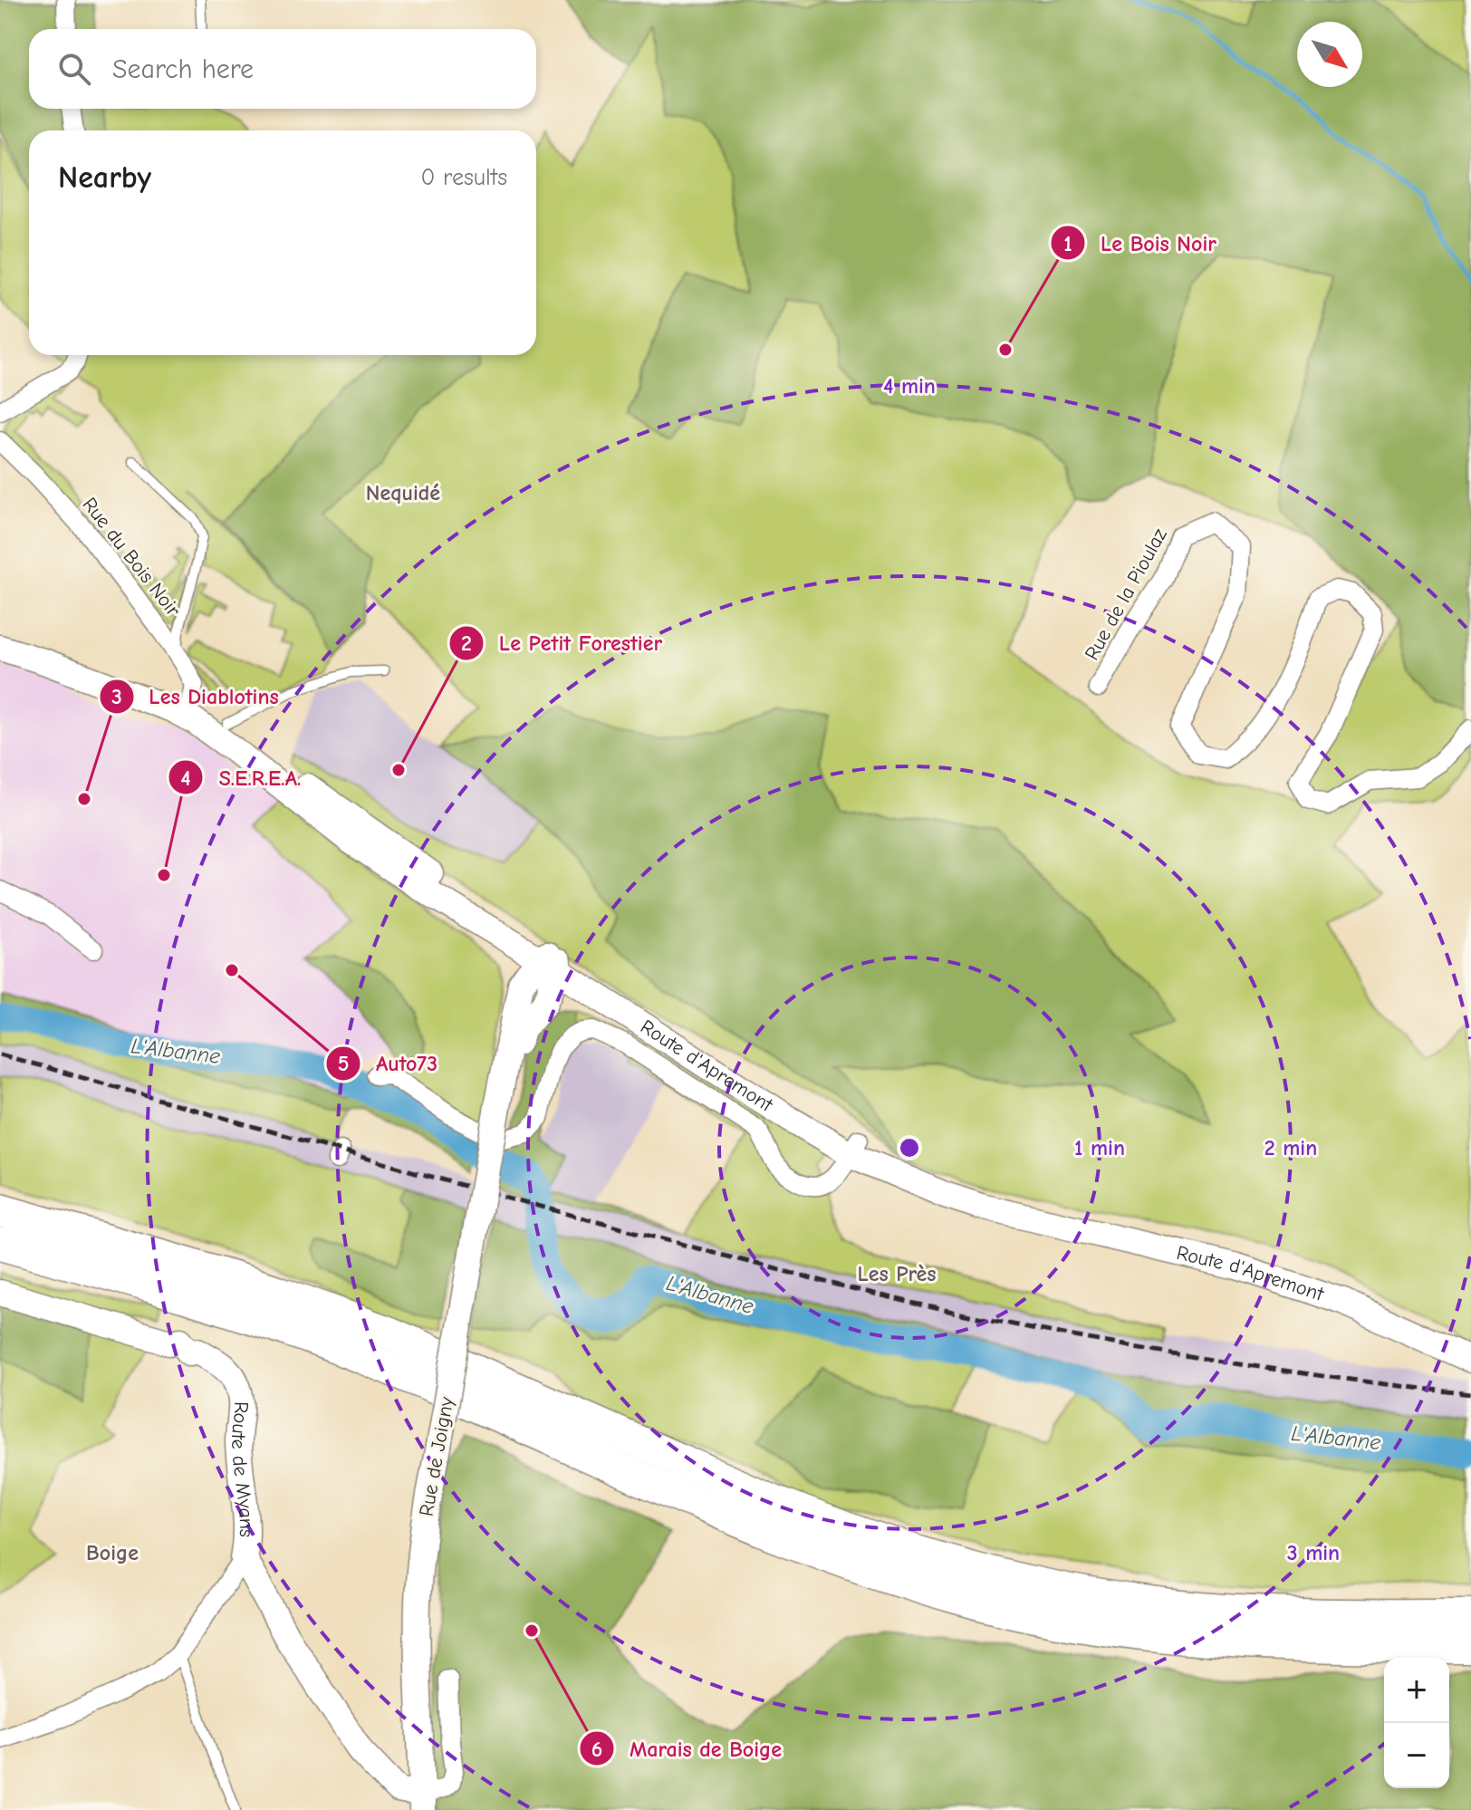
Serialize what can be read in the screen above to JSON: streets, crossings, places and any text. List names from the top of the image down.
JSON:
{
  "streets": {
    "main road": ["Route d'Apremont", "Rue de Joigny", "Route de Myans"],
    "street": ["Rue du Bois Noir", "Rue de la Pioulaz"]
  },
  "crossings": [
    ["Rue du Bois Noir", "Route d'Apremont"],
    ["Rue de Joigny", "Route de Myans"]
  ],
  "districts": ["Nequidé", "Les Près", "Boige"],
  "water": ["L'Albanne"],
  "places": [
    "Le Bois Noir",
    "Le Petit Forestier",
    "Les Diablotins",
    "S.E.R.E.A.",
    "Auto73",
    "Marais de Boige"
  ],
  "north": "bottom right",
  "page": {
    "search": "Search here",
    "heading": ["Nearby", "0 results"],
    "map_buttons": ["+", "−"]
  },
  "rings": [
    "4 min",
    "1 min",
    "2 min",
    "3 min"
  ]
}
